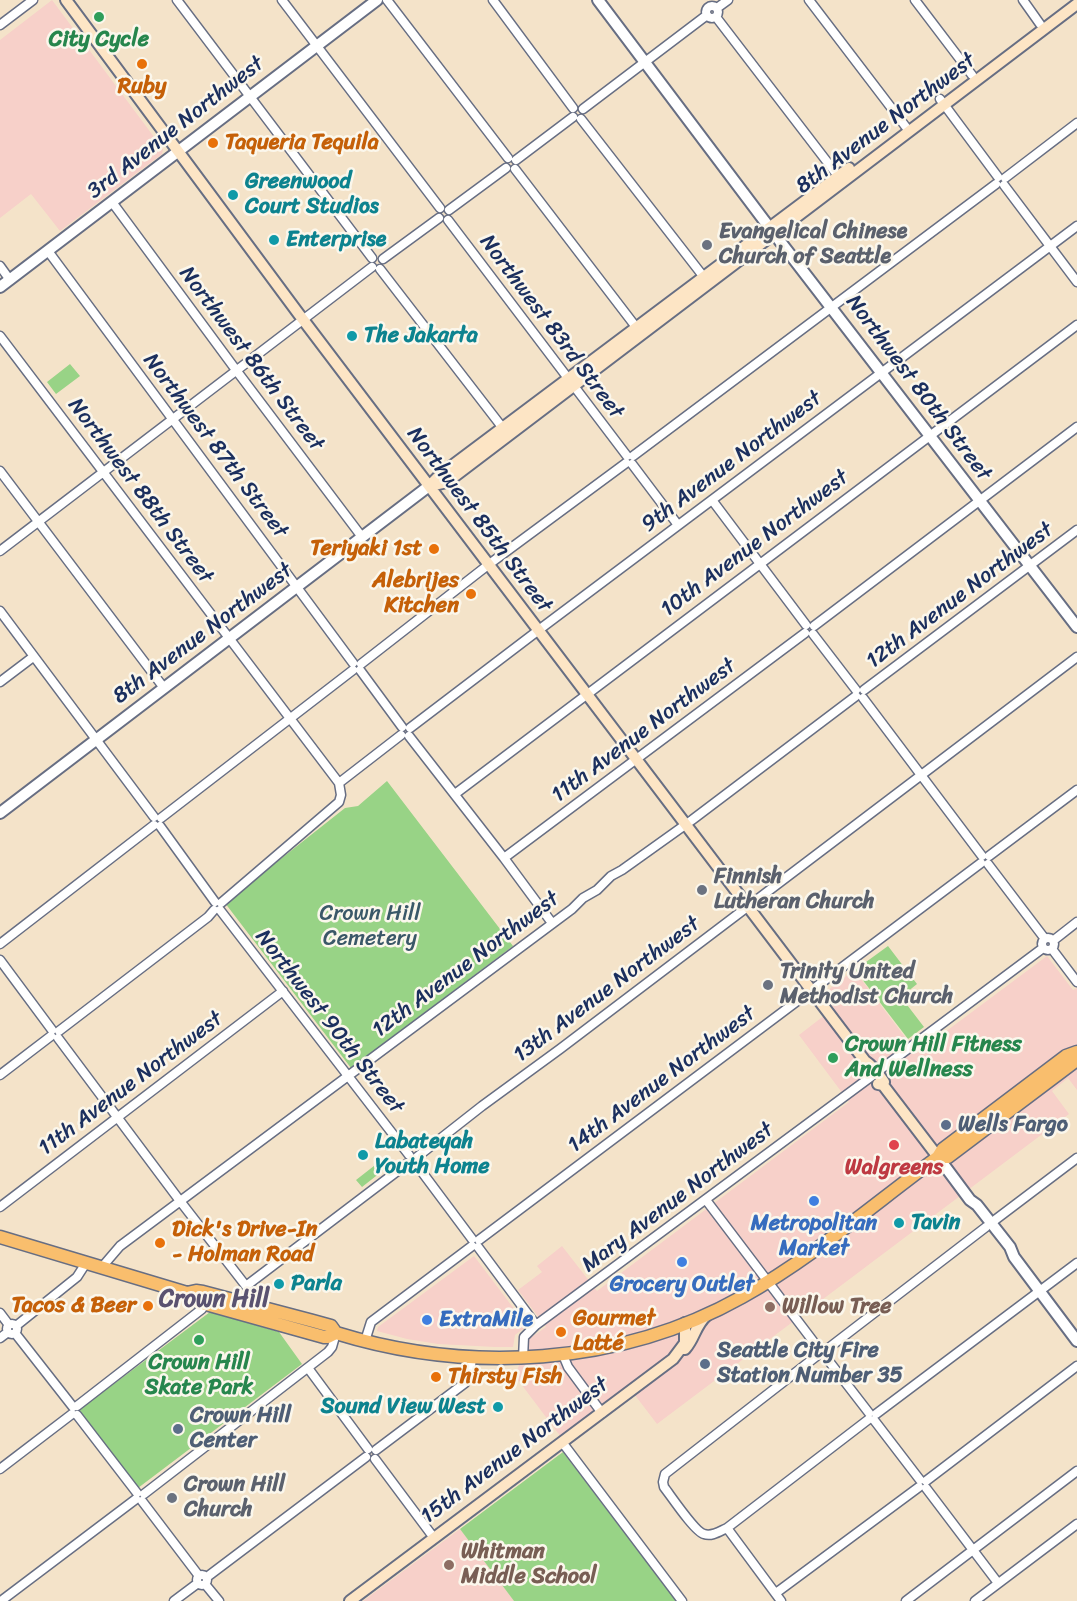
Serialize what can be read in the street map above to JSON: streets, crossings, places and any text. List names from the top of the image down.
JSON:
{
  "streets": {
    "main road": ["8th Avenue Northwest", "Northwest 85th Street", "15th Avenue Northwest"],
    "street": [
      "3rd Avenue Northwest",
      "Northwest 83rd Street",
      "Northwest 86th Street",
      "Northwest 80th Street",
      "Northwest 87th Street",
      "9th Avenue Northwest",
      "Northwest 88th Street",
      "10th Avenue Northwest",
      "12th Avenue Northwest",
      "11th Avenue Northwest",
      "13th Avenue Northwest",
      "Northwest 90th Street",
      "14th Avenue Northwest",
      "Mary Avenue Northwest"
    ]
  },
  "crossings": [
    ["8th Avenue Northwest", "Northwest 83rd Street"],
    ["8th Avenue Northwest", "Northwest 86th Street"],
    ["8th Avenue Northwest", "Northwest 80th Street"],
    ["8th Avenue Northwest", "Northwest 87th Street"],
    ["8th Avenue Northwest", "Northwest 88th Street"],
    ["8th Avenue Northwest", "Northwest 85th Street"],
    ["8th Avenue Northwest", "Northwest 90th Street"],
    ["3rd Avenue Northwest", "Northwest 83rd Street"],
    ["3rd Avenue Northwest", "Northwest 86th Street"],
    ["3rd Avenue Northwest", "Northwest 87th Street"],
    ["3rd Avenue Northwest", "Northwest 85th Street"],
    ["Northwest 83rd Street", "9th Avenue Northwest"],
    ["Northwest 80th Street", "9th Avenue Northwest"],
    ["Northwest 80th Street", "10th Avenue Northwest"],
    ["Northwest 80th Street", "12th Avenue Northwest"],
    ["Northwest 80th Street", "11th Avenue Northwest"],
    ["Northwest 87th Street", "9th Avenue Northwest"],
    ["Northwest 87th Street", "10th Avenue Northwest"],
    ["Northwest 87th Street", "12th Avenue Northwest"],
    ["Northwest 87th Street", "11th Avenue Northwest"],
    ["9th Avenue Northwest", "Northwest 88th Street"],
    ["9th Avenue Northwest", "Northwest 85th Street"],
    ["Northwest 85th Street", "10th Avenue Northwest"],
    ["Northwest 85th Street", "12th Avenue Northwest"],
    ["Northwest 85th Street", "11th Avenue Northwest"],
    ["Northwest 85th Street", "13th Avenue Northwest"],
    ["Northwest 85th Street", "14th Avenue Northwest"],
    ["Northwest 85th Street", "Mary Avenue Northwest"],
    ["12th Avenue Northwest", "Northwest 90th Street"],
    ["11th Avenue Northwest", "Northwest 90th Street"],
    ["13th Avenue Northwest", "Northwest 90th Street"],
    ["Northwest 90th Street", "14th Avenue Northwest"],
    ["Northwest 90th Street", "Mary Avenue Northwest"]
  ],
  "districts": ["Crown Hill"],
  "parks": ["Crown Hill Cemetery"],
  "places": [
    "City Cycle",
    "Ruby",
    "Taqueria Tequila",
    "Greenwood Court Studios",
    "Enterprise",
    "Evangelical Chinese Church of Seattle",
    "The Jakarta",
    "Teriyaki 1st",
    "Alebrijes Kitchen",
    "Finnish Lutheran Church",
    "Trinity United Methodist Church",
    "Crown Hill Fitness And Wellness",
    "Wells Fargo",
    "Walgreens",
    "Labateyah Youth Home",
    "Metropolitan Market",
    "Tavin",
    "Dick's Drive-In - Holman Road",
    "Grocery Outlet",
    "Parla",
    "Tacos & Beer",
    "Willow Tree",
    "ExtraMile",
    "Gourmet Latté",
    "Crown Hill Skate Park",
    "Seattle City Fire Station Number 35",
    "Thirsty Fish",
    "Sound View West",
    "Crown Hill Center",
    "Crown Hill Church",
    "Whitman Middle School"
  ]
}
